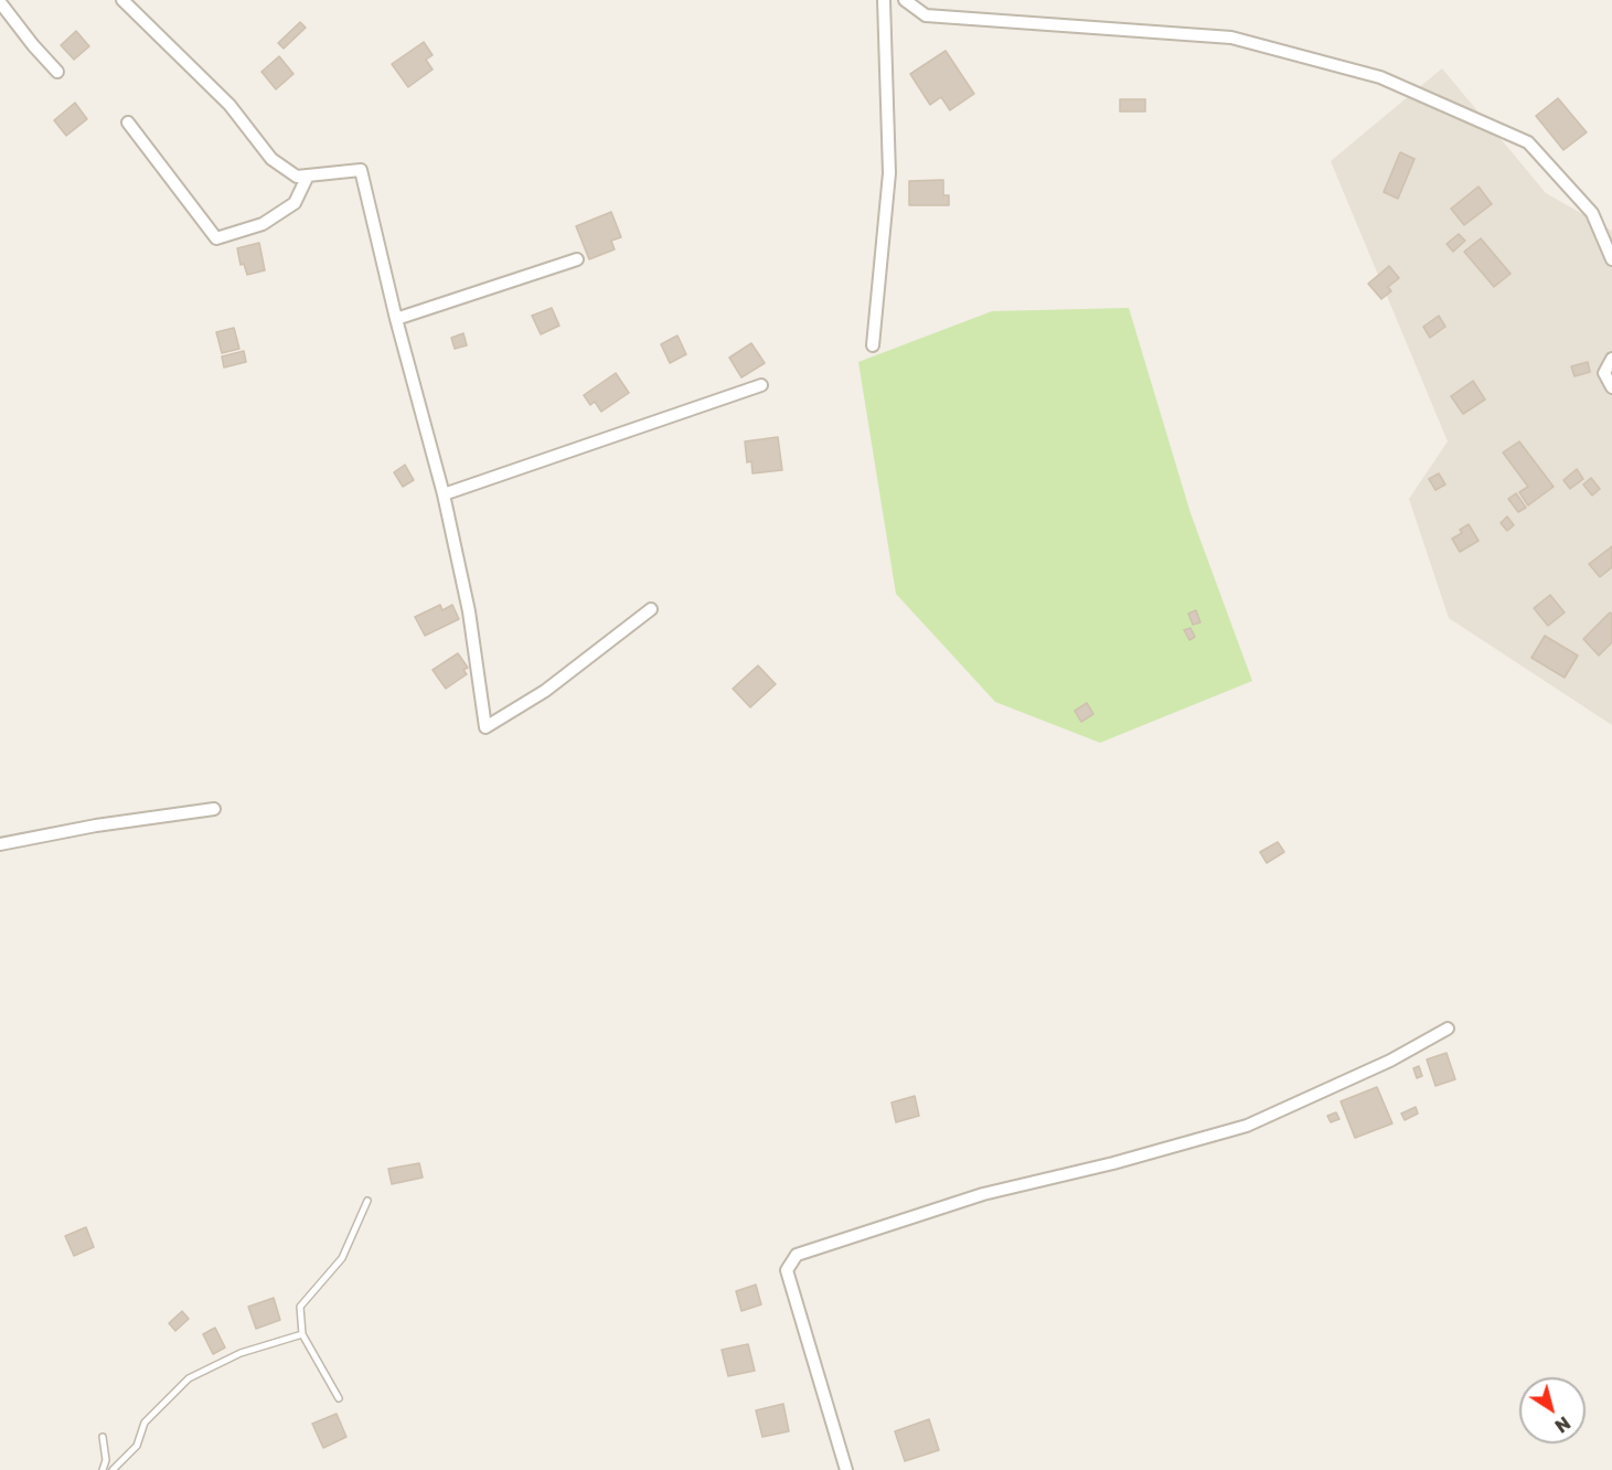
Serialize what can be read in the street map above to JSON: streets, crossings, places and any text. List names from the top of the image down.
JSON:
{
  "north": "bottom right"
}
